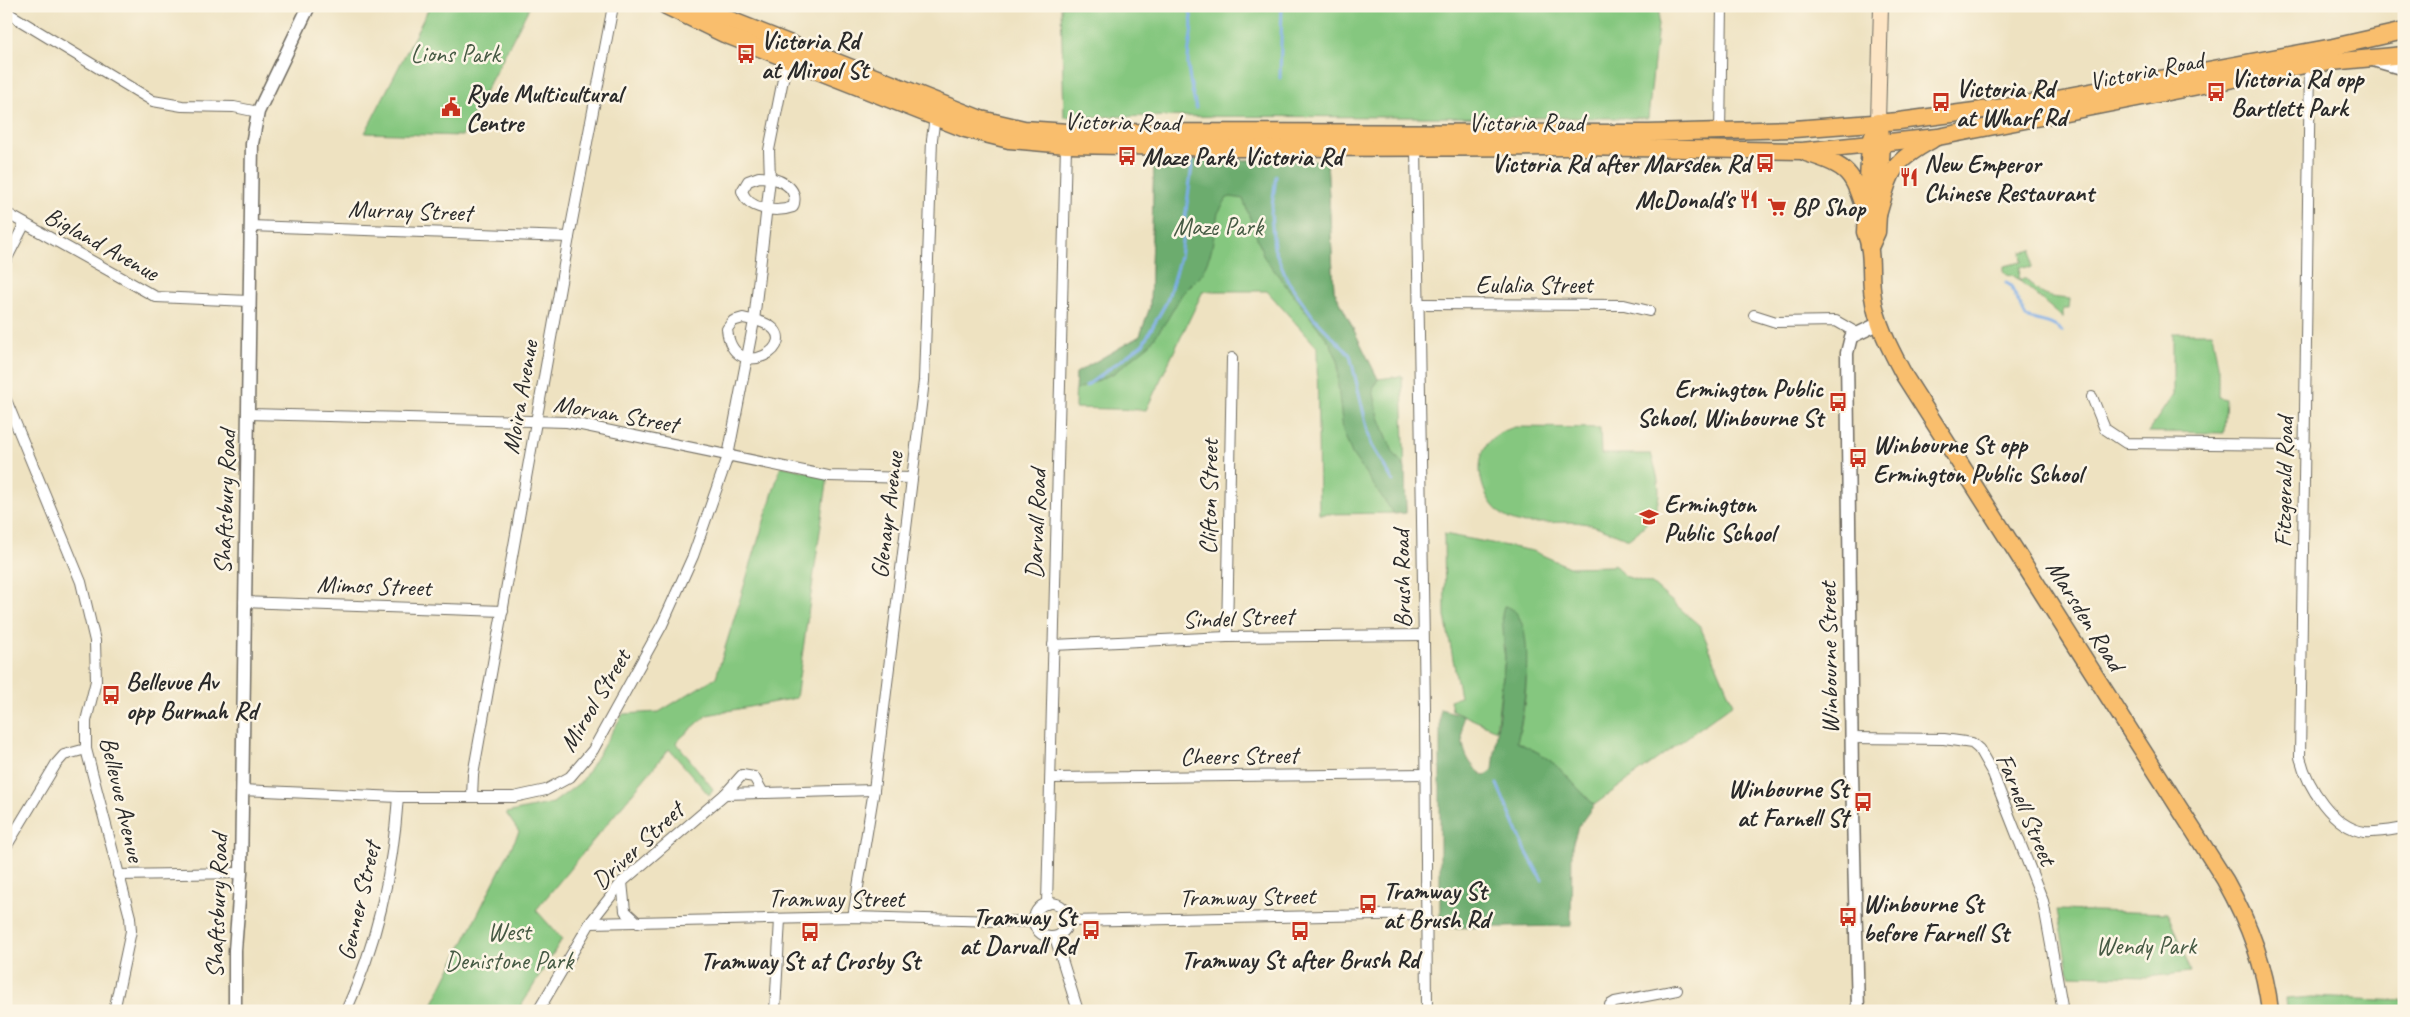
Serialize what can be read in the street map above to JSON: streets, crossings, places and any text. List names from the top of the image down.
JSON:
{
  "streets": {
    "main road": ["Victoria Road", "Marsden Road"],
    "street": [
      "Murray Street",
      "Bigland Avenue",
      "Eulalia Street",
      "Moira Avenue",
      "Morvan Street",
      "Fitzgerald Road",
      "Clifton Street",
      "Shaftsbury Road",
      "Glenayr Avenue",
      "Darvall Road",
      "Brush Road",
      "Mimos Street",
      "Sindel Street",
      "Winbourne Street",
      "Mirool Street",
      "Cheers Street",
      "Bellevue Avenue",
      "Farnell Street",
      "Driver Street",
      "Tramway Street",
      "Genner Street"
    ]
  },
  "crossings": [
    ["Victoria Road", "Fitzgerald Road"],
    ["Victoria Road", "Glenayr Avenue"],
    ["Victoria Road", "Darvall Road"],
    ["Victoria Road", "Brush Road"],
    ["Victoria Road", "Marsden Road"],
    ["Victoria Road", "Mirool Street"],
    ["Murray Street", "Moira Avenue"],
    ["Murray Street", "Shaftsbury Road"],
    ["Bigland Avenue", "Shaftsbury Road"],
    ["Eulalia Street", "Brush Road"],
    ["Moira Avenue", "Morvan Street"],
    ["Moira Avenue", "Mimos Street"],
    ["Moira Avenue", "Mirool Street"],
    ["Morvan Street", "Shaftsbury Road"],
    ["Morvan Street", "Glenayr Avenue"],
    ["Morvan Street", "Mirool Street"],
    ["Clifton Street", "Sindel Street"],
    ["Shaftsbury Road", "Mimos Street"],
    ["Shaftsbury Road", "Mirool Street"],
    ["Glenayr Avenue", "Tramway Street"],
    ["Darvall Road", "Sindel Street"],
    ["Darvall Road", "Cheers Street"],
    ["Darvall Road", "Tramway Street"],
    ["Brush Road", "Sindel Street"],
    ["Brush Road", "Cheers Street"],
    ["Brush Road", "Tramway Street"],
    ["Winbourne Street", "Farnell Street"],
    ["Mirool Street", "Genner Street"],
    ["Driver Street", "Tramway Street"]
  ],
  "parks": [
    "Lions Park",
    "Maze Park",
    "West Denistone Park",
    "Wendy Park"
  ],
  "places": {
    "bus stop": [
      "Victoria Rd at Mirool St",
      "Victoria Rd opp Bartlett Park",
      "Victoria Rd at Wharf Rd",
      "Maze Park, Victoria Rd",
      "Victoria Rd after Marsden Rd",
      "Ermington Public School, Winbourne St",
      "Winbourne St opp Ermington Public School",
      "Bellevue Av opp Burmah Rd",
      "Winbourne St at Farnell St",
      "Tramway St at Brush Rd",
      "Winbourne St before Farnell St",
      "Tramway St at Darvall Rd",
      "Tramway St after Brush Rd",
      "Tramway St at Crosby St"
    ],
    "public building": ["Ryde Multicultural Centre"],
    "restaurant": ["New Emperor Chinese Restaurant", "McDonald's"],
    "supermarket": ["BP Shop"],
    "school or university": ["Ermington Public School"]
  }
}
